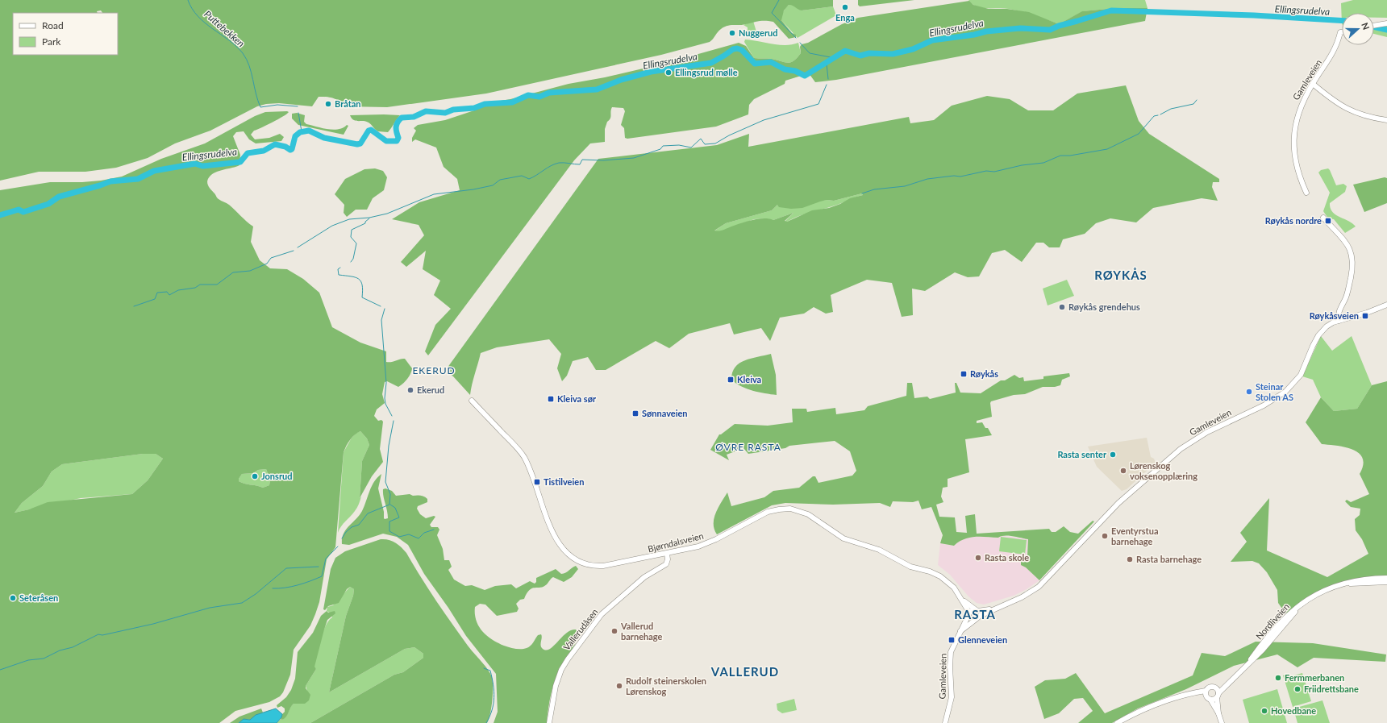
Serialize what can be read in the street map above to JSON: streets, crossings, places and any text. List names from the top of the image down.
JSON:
{
  "streets": {
    "street": [
      "Gamleveien",
      "Bjørndalsveien",
      "Nordliveien",
      "Vallerudåsen"
    ]
  },
  "crossings": [
    ["Gamleveien", "Bjørndalsveien"],
    ["Bjørndalsveien", "Vallerudåsen"]
  ],
  "districts": [
    "RØYKÅS",
    "EKERUD",
    "ØVRE RASTA",
    "RASTA",
    "VALLERUD"
  ],
  "water": ["Ellingsrudelva", "Puttebekken"],
  "places": {
    "other": [
      "Enga",
      "Nuggerud",
      "Ellingsrud mølle",
      "Bråtan",
      "Røykås grendehus",
      "Ekerud",
      "Steinar Stolen AS",
      "Rasta senter",
      "Lørenskog voksenopplæring",
      "Jonsrud",
      "Eventyrstua barnehage",
      "Rasta skole",
      "Rasta barnehage",
      "Seteråsen",
      "Vallerud barnehage",
      "Fermmerbanen",
      "Rudolf steinerskolen Lørenskog",
      "Friidrettsbane",
      "Hovedbane"
    ],
    "transit": [
      "Røykås nordre",
      "Røykåsveien",
      "Røykås",
      "Kleiva",
      "Kleiva sør",
      "Sønnaveien",
      "Tistilveien",
      "Glenneveien"
    ]
  },
  "legend": ["Road", "Park"],
  "north": "right"
}
